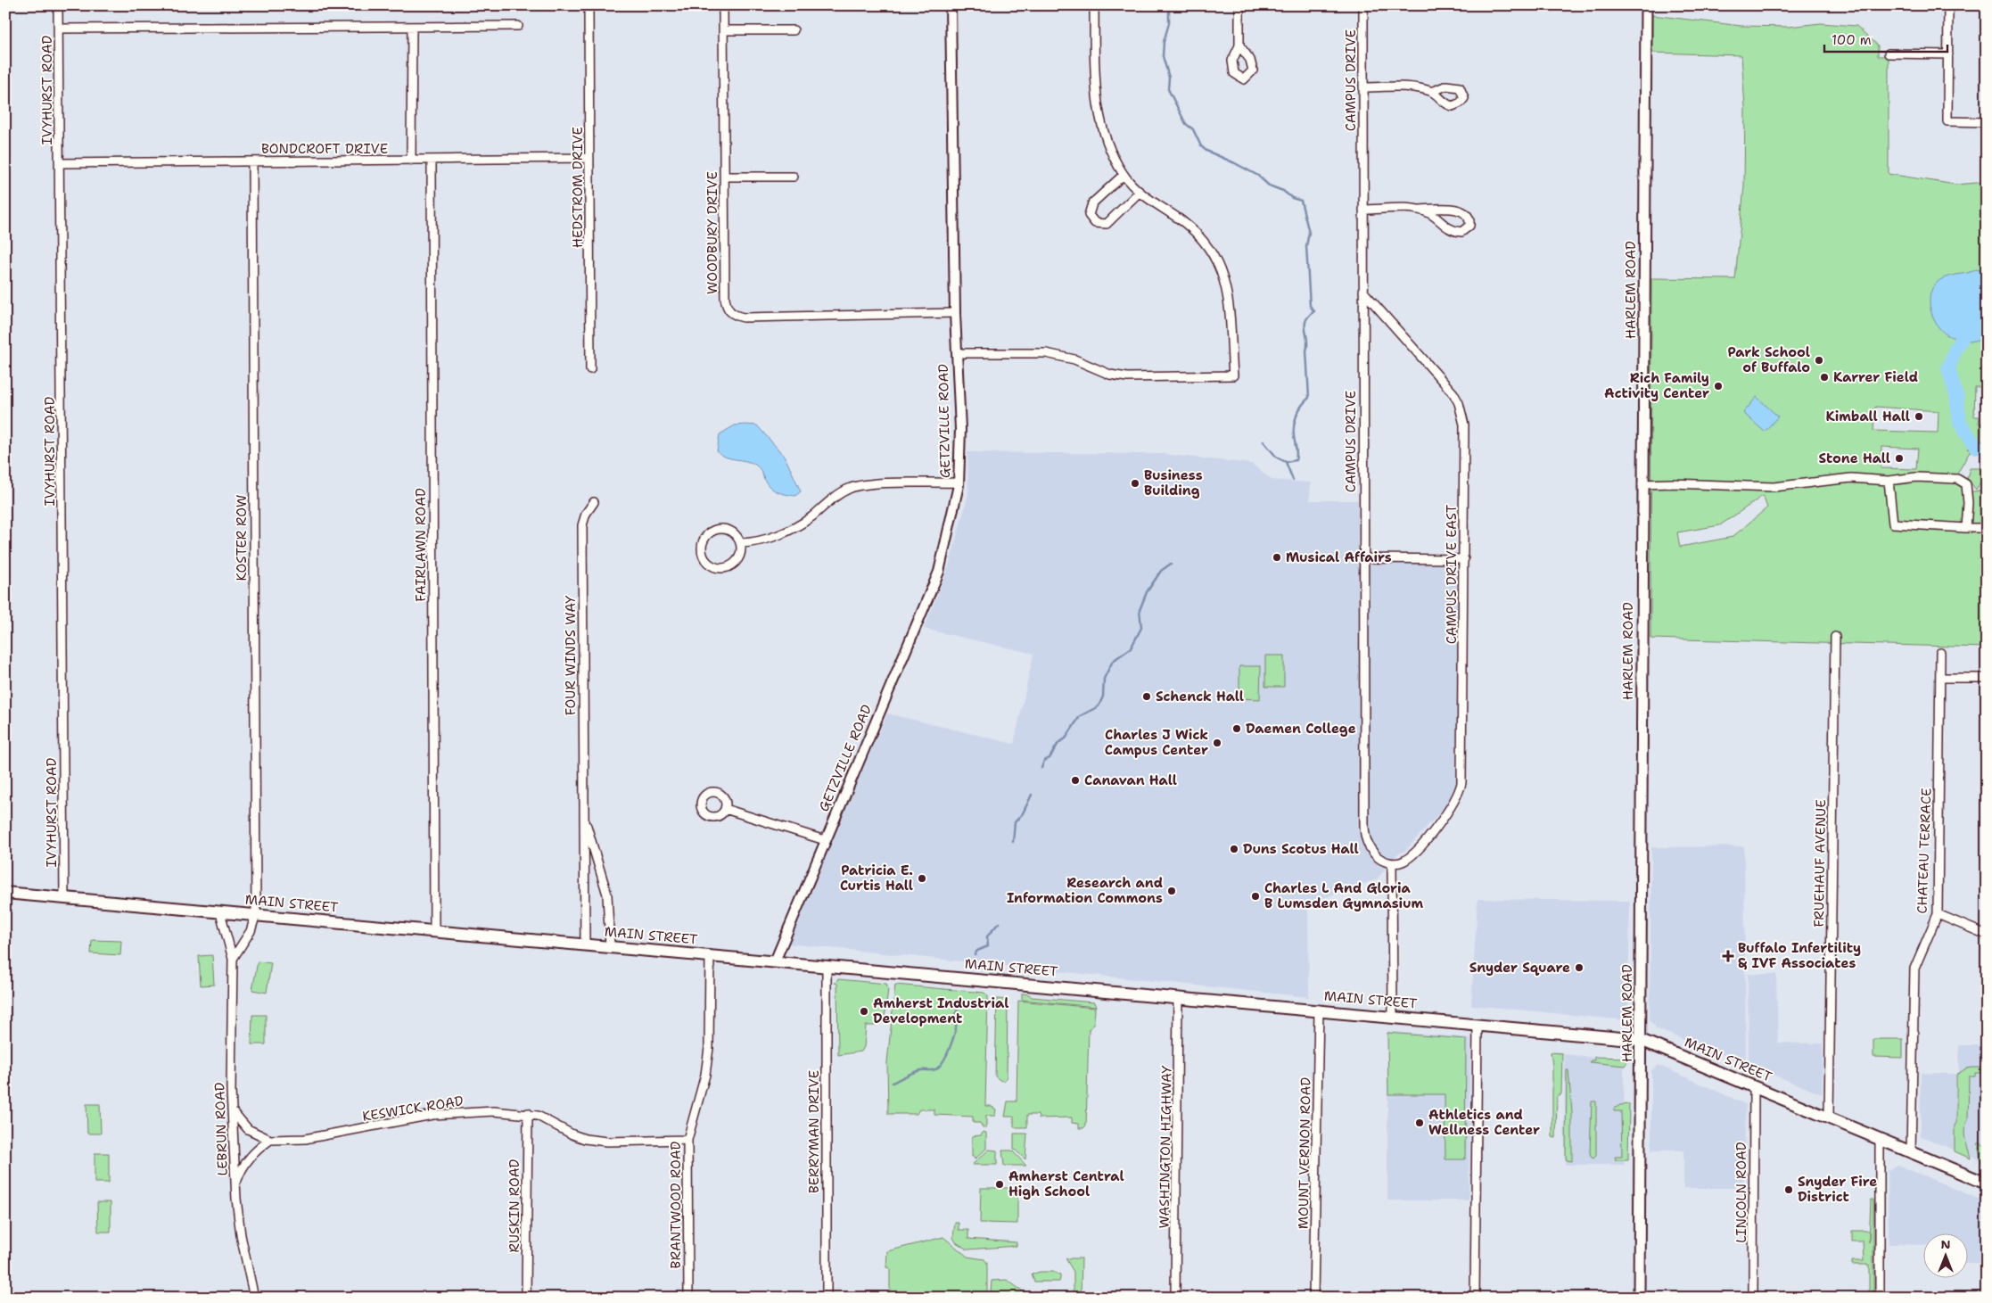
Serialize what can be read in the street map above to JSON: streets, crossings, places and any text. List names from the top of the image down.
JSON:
{
  "streets": {
    "main road": ["HARLEM ROAD", "MAIN STREET"],
    "street": [
      "CAMPUS DRIVE",
      "IVYHURST ROAD",
      "BONDCROFT DRIVE",
      "HEDSTROM DRIVE",
      "WOODBURY DRIVE",
      "GETZVILLE ROAD",
      "KOSTER ROW",
      "FAIRLAWN ROAD",
      "CAMPUS DRIVE EAST",
      "FOUR WINDS WAY",
      "CHATEAU TERRACE",
      "FRUEHAUF AVENUE",
      "KESWICK ROAD",
      "LEBRUN ROAD",
      "BERRYMAN DRIVE",
      "WASHINGTON HIGHWAY",
      "MOUNT VERNON ROAD",
      "LINCOLN ROAD",
      "BRANTWOOD ROAD",
      "RUSKIN ROAD"
    ]
  },
  "crossings": [
    ["CAMPUS DRIVE", "CAMPUS DRIVE EAST"],
    ["IVYHURST ROAD", "BONDCROFT DRIVE"],
    ["IVYHURST ROAD", "MAIN STREET"],
    ["BONDCROFT DRIVE", "HEDSTROM DRIVE"],
    ["BONDCROFT DRIVE", "KOSTER ROW"],
    ["BONDCROFT DRIVE", "FAIRLAWN ROAD"],
    ["WOODBURY DRIVE", "GETZVILLE ROAD"],
    ["HARLEM ROAD", "MAIN STREET"],
    ["GETZVILLE ROAD", "MAIN STREET"],
    ["KOSTER ROW", "MAIN STREET"],
    ["FAIRLAWN ROAD", "MAIN STREET"],
    ["FOUR WINDS WAY", "MAIN STREET"],
    ["CHATEAU TERRACE", "MAIN STREET"],
    ["FRUEHAUF AVENUE", "MAIN STREET"],
    ["MAIN STREET", "LEBRUN ROAD"],
    ["MAIN STREET", "BERRYMAN DRIVE"],
    ["MAIN STREET", "WASHINGTON HIGHWAY"],
    ["MAIN STREET", "MOUNT VERNON ROAD"],
    ["MAIN STREET", "LINCOLN ROAD"],
    ["MAIN STREET", "BRANTWOOD ROAD"],
    ["KESWICK ROAD", "LEBRUN ROAD"],
    ["KESWICK ROAD", "BRANTWOOD ROAD"],
    ["KESWICK ROAD", "RUSKIN ROAD"]
  ],
  "places": {
    "other": [
      "Park School of Buffalo",
      "Karrer Field",
      "Rich Family Activity Center",
      "Kimball Hall",
      "Stone Hall",
      "Business Building",
      "Musical Affairs",
      "Schenck Hall",
      "Daemen College",
      "Charles J Wick Campus Center",
      "Canavan Hall",
      "Duns Scotus Hall",
      "Patricia E. Curtis Hall",
      "Research and Information Commons",
      "Charles L And Gloria B Lumsden Gymnasium",
      "Snyder Square",
      "Amherst Industrial Development",
      "Athletics and Wellness Center",
      "Amherst Central High School",
      "Snyder Fire District"
    ],
    "health": ["Buffalo Infertility & IVF Associates"]
  },
  "scale_bar": "100 m",
  "north": "top"
}
